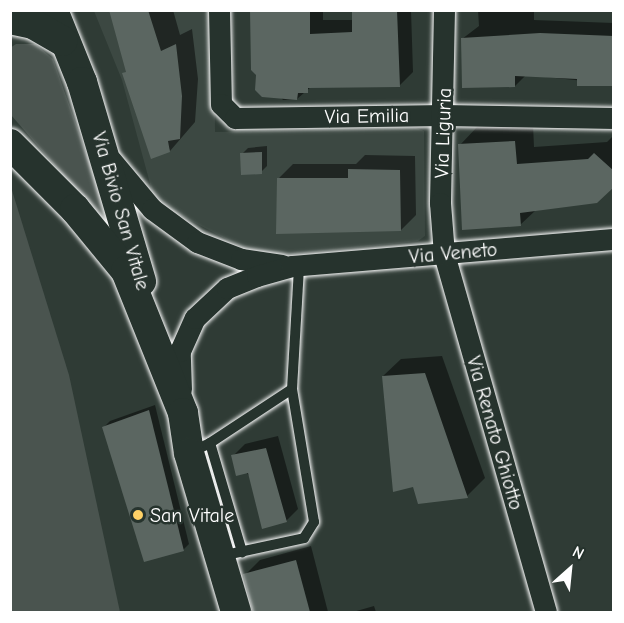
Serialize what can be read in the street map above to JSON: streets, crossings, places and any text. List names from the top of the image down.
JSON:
{
  "streets": {
    "main road": ["Via Bivio San Vitale"],
    "street": [
      "Via Emilia",
      "Via Liguria",
      "Via Veneto",
      "Via Renato Ghiotto"
    ]
  },
  "crossings": [
    ["Via Emilia", "Via Liguria"],
    ["Via Liguria", "Via Veneto"],
    ["Via Liguria", "Via Renato Ghiotto"],
    ["Via Bivio San Vitale", "Via Veneto"],
    ["Via Veneto", "Via Renato Ghiotto"]
  ],
  "places": ["San Vitale"],
  "north": "top right"
}
